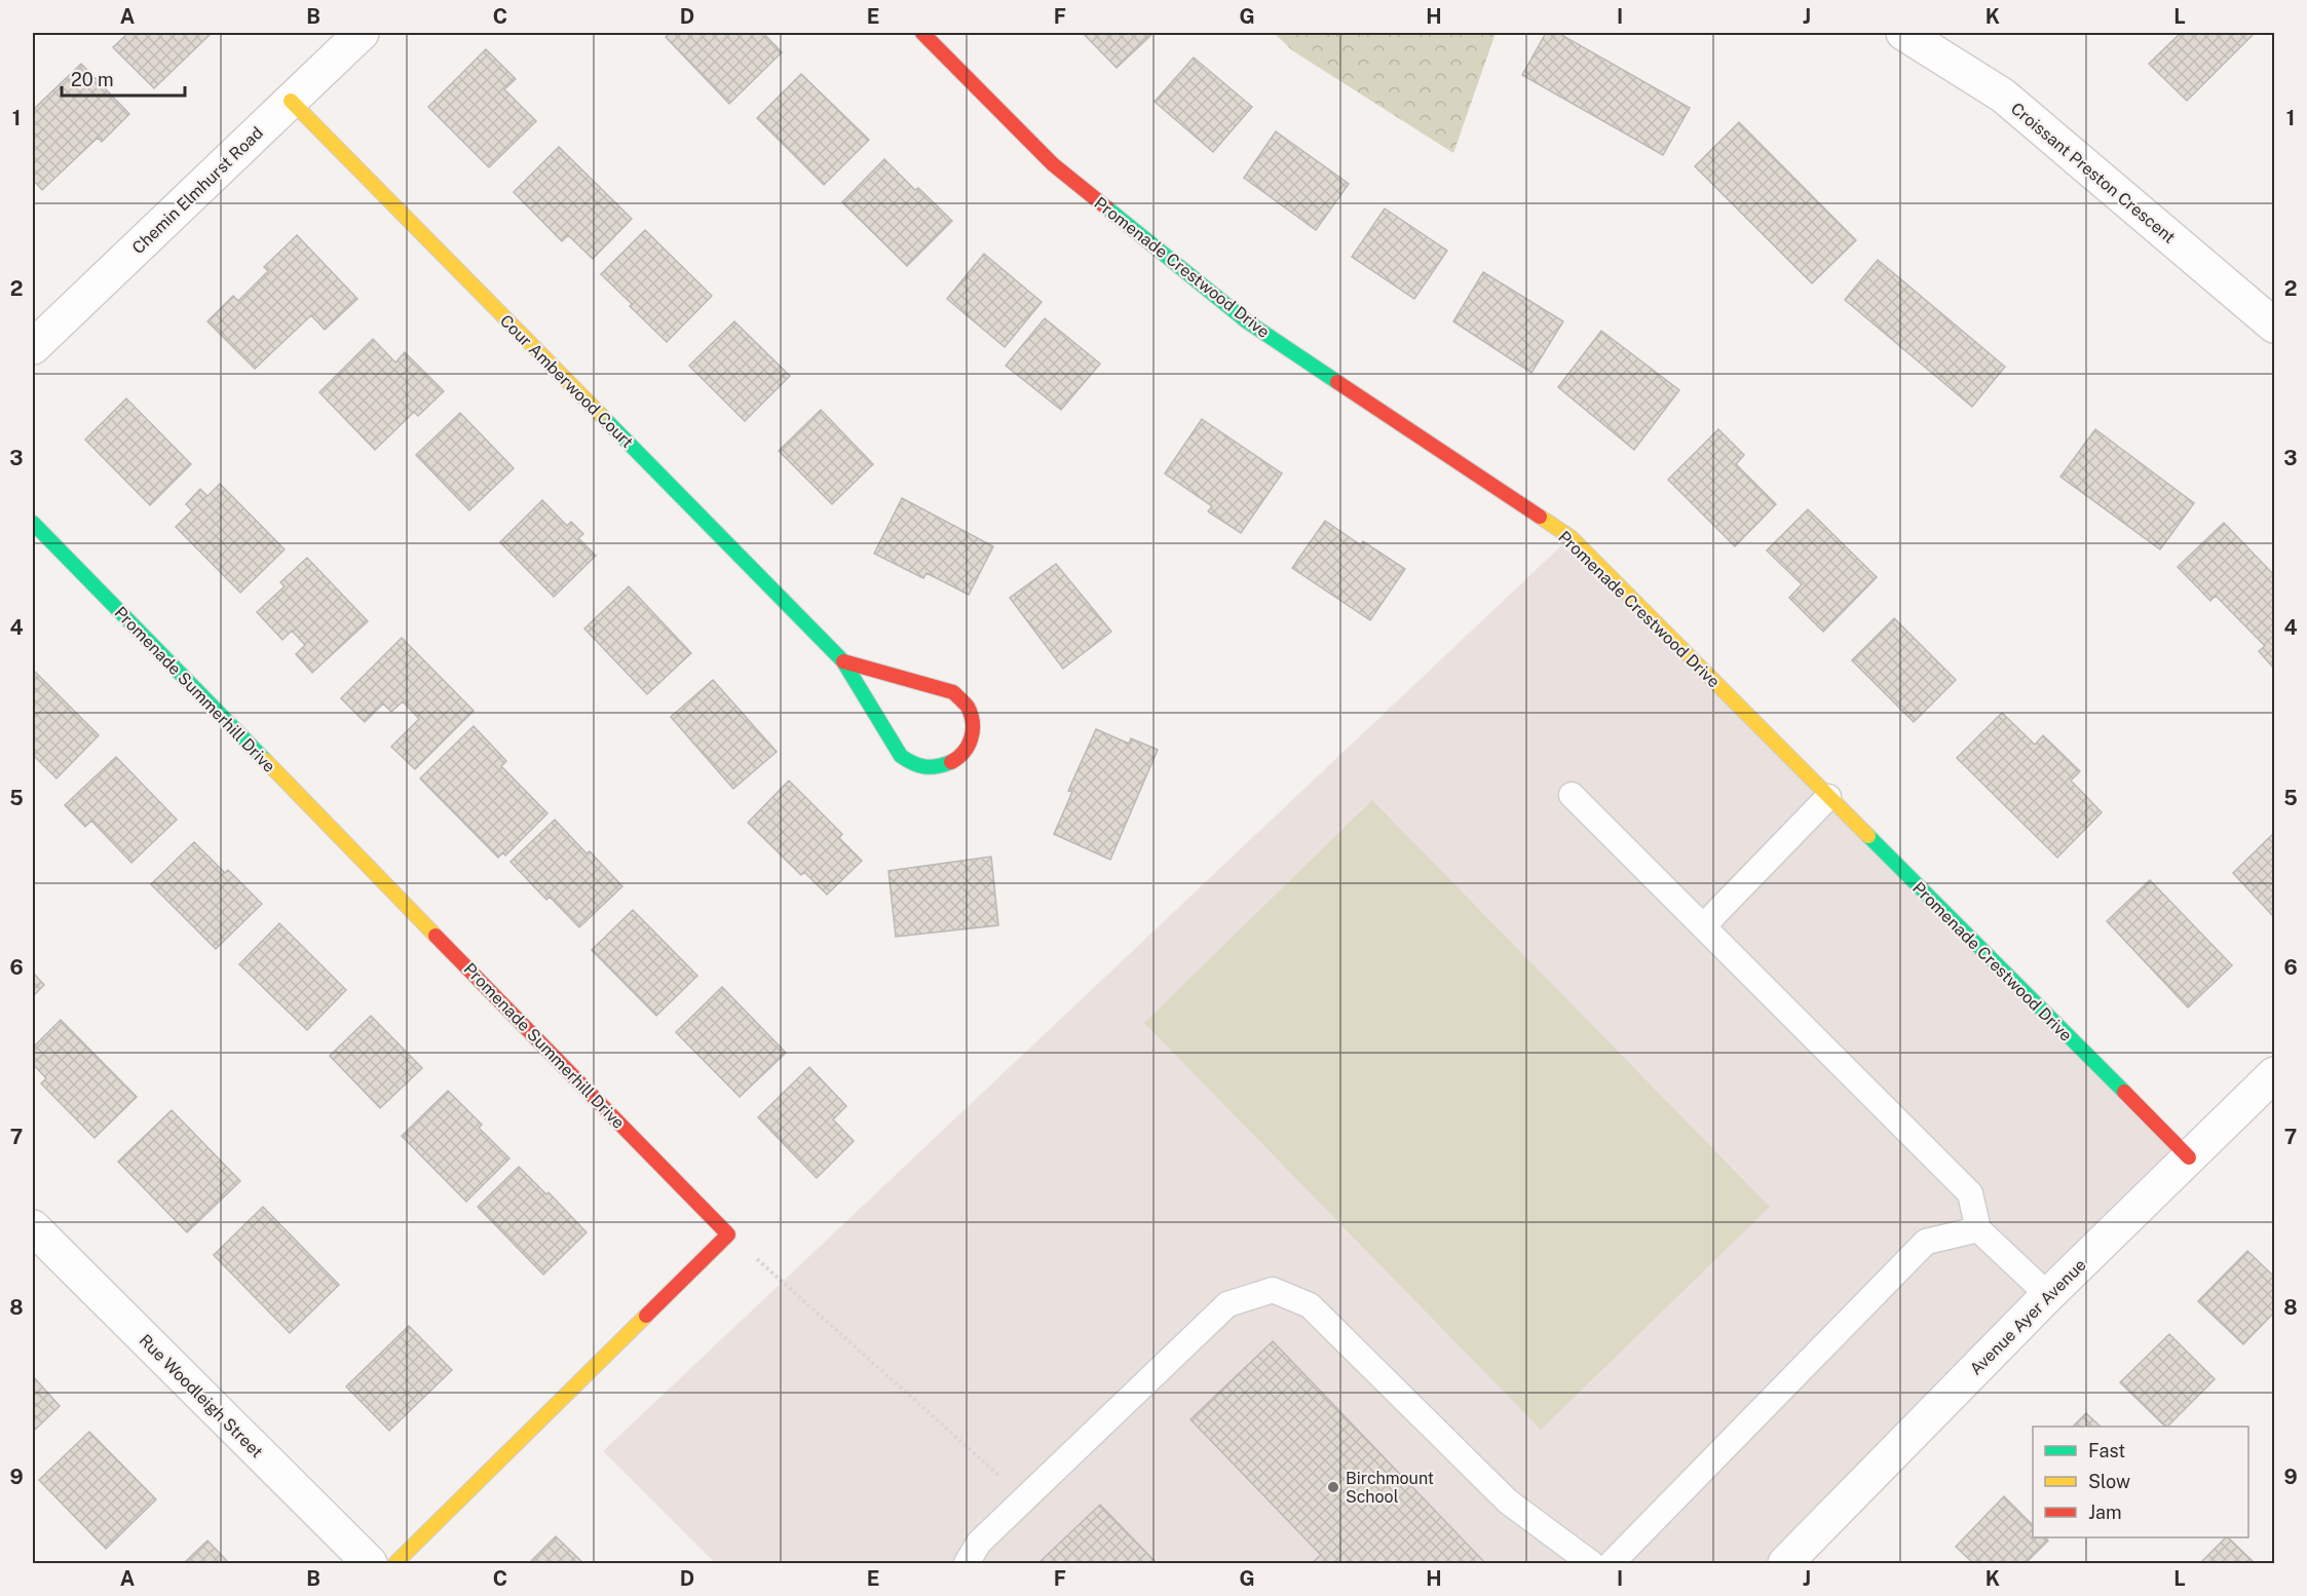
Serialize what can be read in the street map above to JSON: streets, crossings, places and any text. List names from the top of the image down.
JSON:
{
  "streets": {
    "street": [
      "Croissant Preston Crescent",
      "Chemin Elmhurst Road",
      "Promenade Crestwood Drive",
      "Cour Amberwood Court",
      "Promenade Summerhill Drive",
      "Avenue Ayer Avenue",
      "Rue Woodleigh Street"
    ]
  },
  "crossings": [
    ["Chemin Elmhurst Road", "Cour Amberwood Court"],
    ["Promenade Crestwood Drive", "Avenue Ayer Avenue"]
  ],
  "places": ["Birchmount School"],
  "legend": ["Fast", "Slow", "Jam"],
  "scale_bar": "20 m",
  "grid": {
    "columns": [
      "A",
      "B",
      "C",
      "D",
      "E",
      "F",
      "G",
      "H",
      "I",
      "J",
      "K",
      "L"
    ],
    "rows": [
      "1",
      "2",
      "3",
      "4",
      "5",
      "6",
      "7",
      "8",
      "9"
    ]
  }
}
